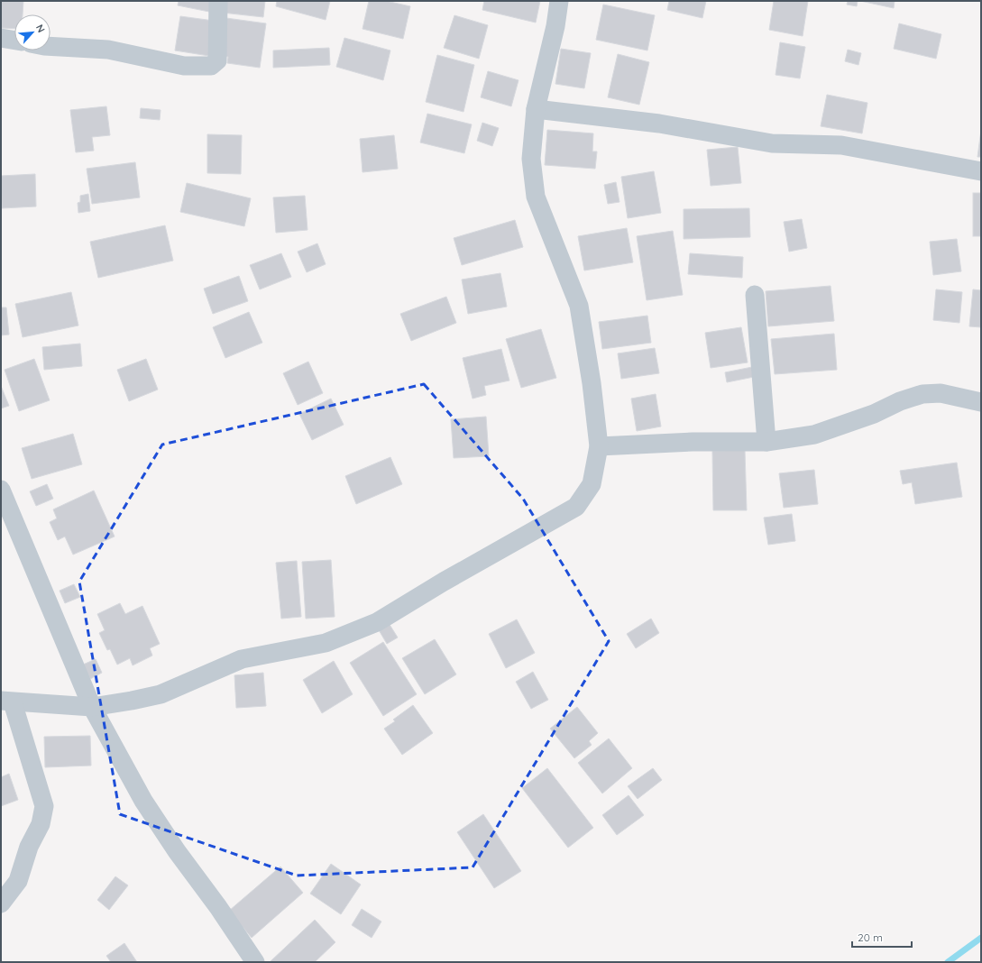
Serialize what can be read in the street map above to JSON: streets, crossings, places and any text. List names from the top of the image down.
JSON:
{
  "scale_bar": "20 m",
  "north": "top right"
}
